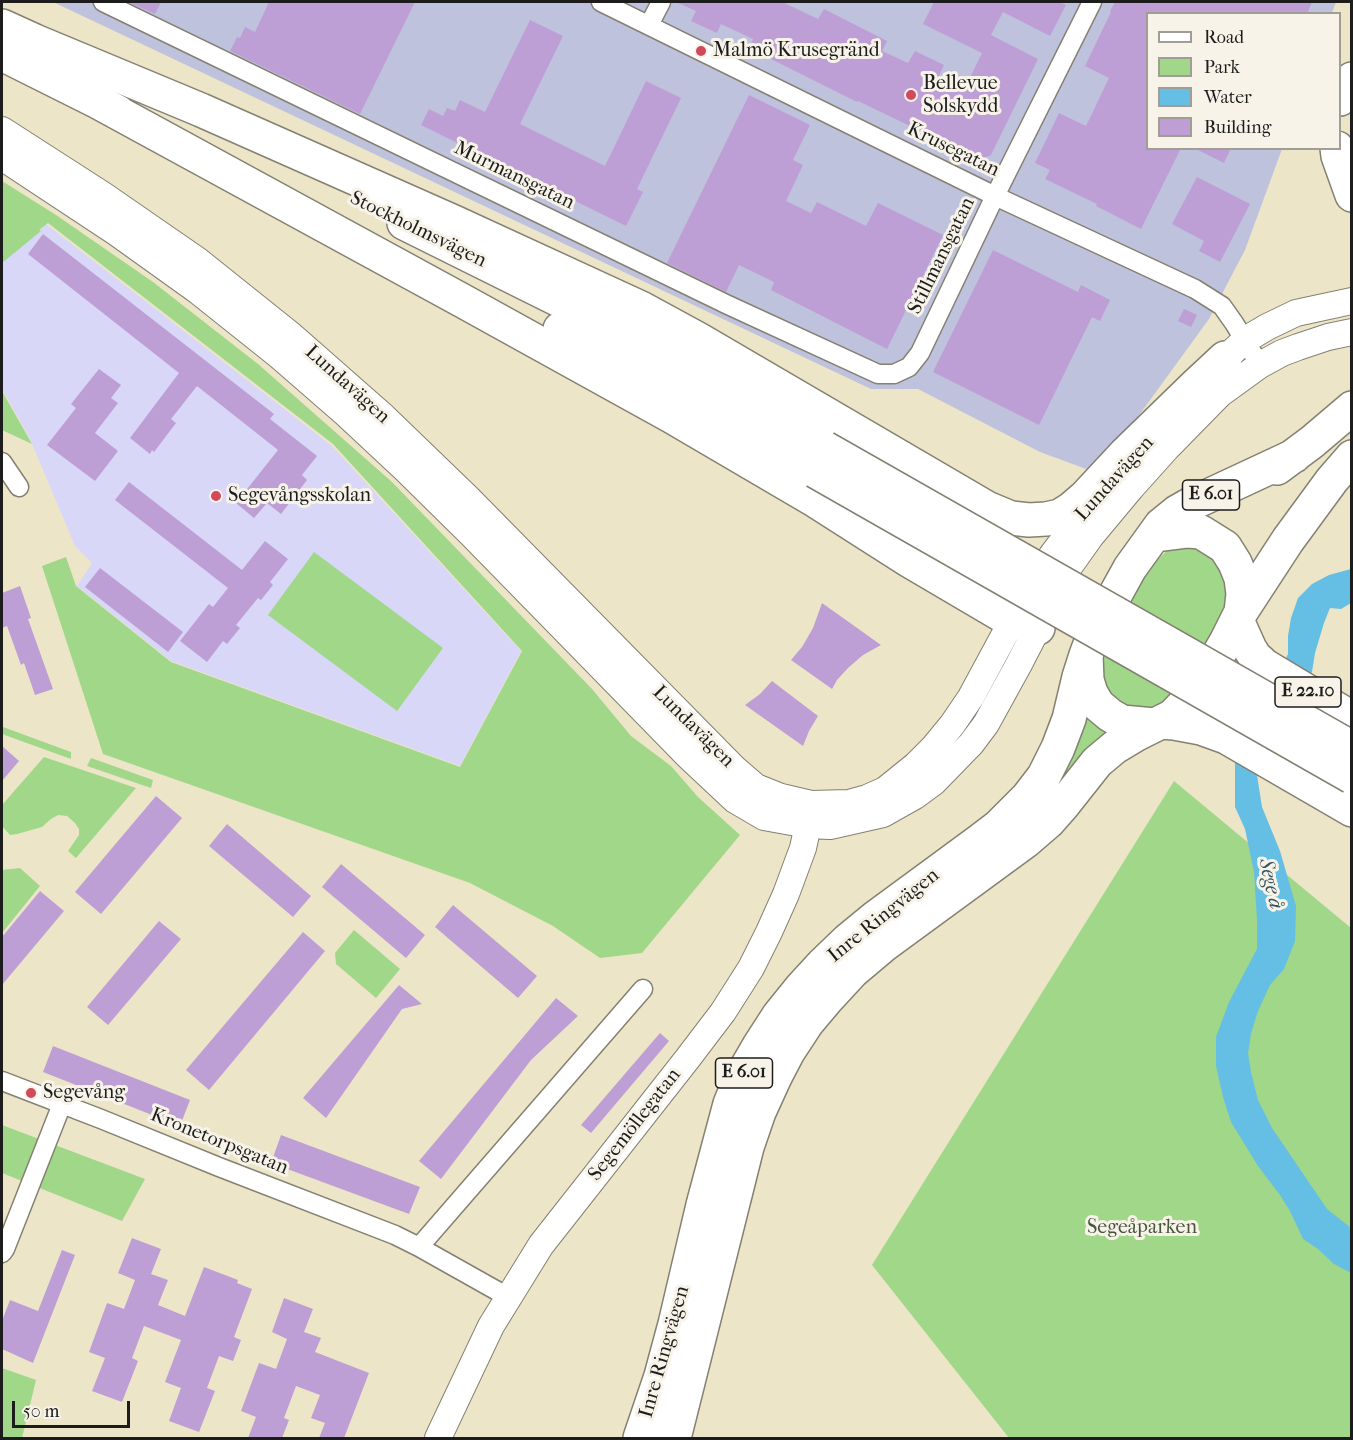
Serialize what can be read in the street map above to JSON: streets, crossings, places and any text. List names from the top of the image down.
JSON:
{
  "streets": {
    "highway": [
      "Stockholmsvägen",
      "E 6.01",
      "E 22.10",
      "Inre Ringvägen"
    ],
    "main road": ["Lundavägen", "Segemöllegatan"],
    "street": [
      "Krusegatan",
      "Murmansgatan",
      "Stillmansgatan",
      "Kronetorpsgatan"
    ]
  },
  "crossings": [
    ["Krusegatan", "Stillmansgatan"],
    ["Krusegatan", "Lundavägen"],
    ["Murmansgatan", "Stillmansgatan"],
    ["Lundavägen", "Segemöllegatan"],
    ["E 6.01", "E 22.10"],
    ["E 6.01", "Inre Ringvägen"],
    ["E 22.10", "Inre Ringvägen"],
    ["Segemöllegatan", "Kronetorpsgatan"]
  ],
  "water": ["Sege å"],
  "parks": ["Segeåparken"],
  "places": [
    "Malmö Krusegränd",
    "Bellevue Solskydd",
    "Segevångsskolan",
    "Segevång"
  ],
  "legend": [
    "Road",
    "Park",
    "Water",
    "Building"
  ],
  "scale_bar": "50 m"
}
